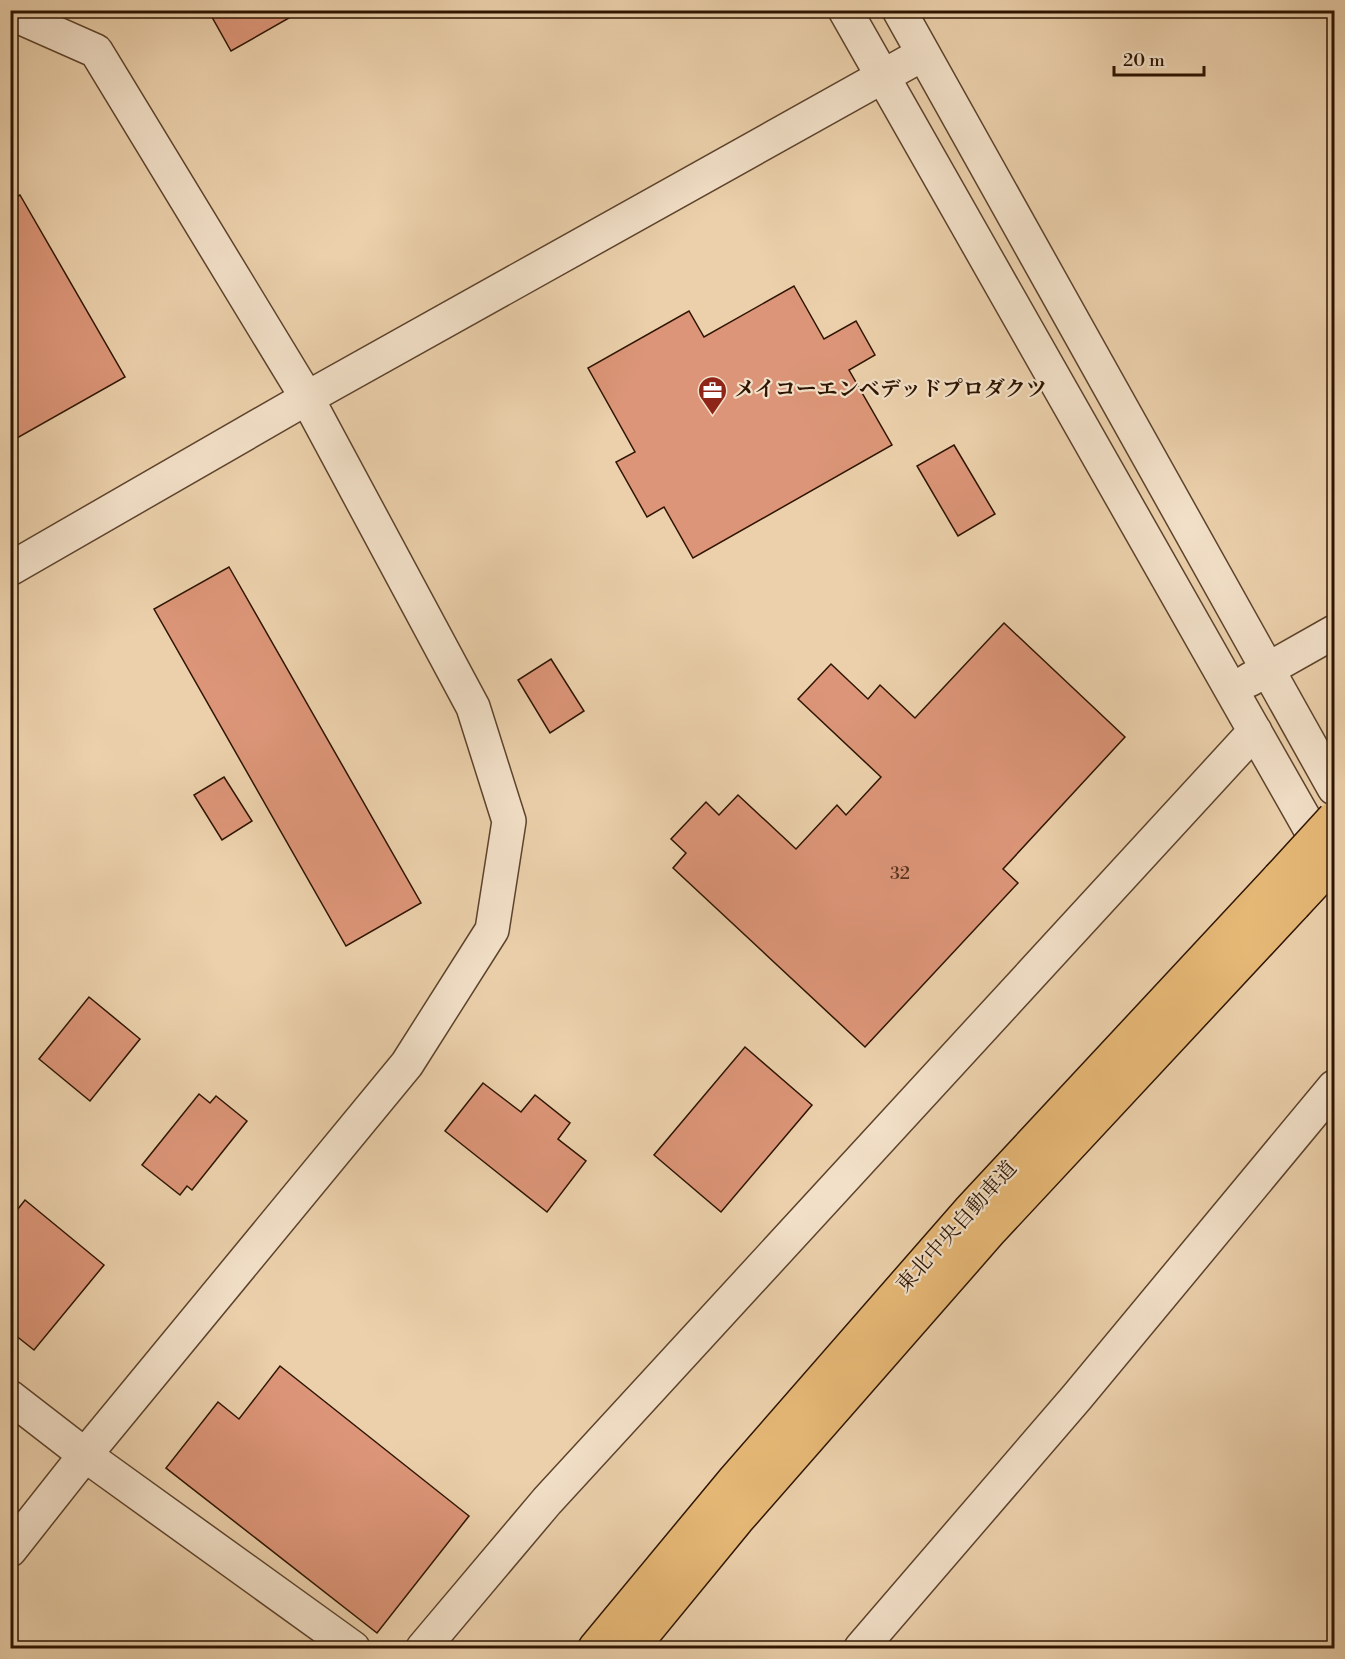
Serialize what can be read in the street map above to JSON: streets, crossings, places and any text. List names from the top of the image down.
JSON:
{
  "streets": {
    "highway": ["東北中央自動車道"]
  },
  "places": {
    "office": ["メイコーエンベデッドプロダクツ"]
  },
  "house_numbers": ["32"],
  "scale_bar": "20 m"
}
